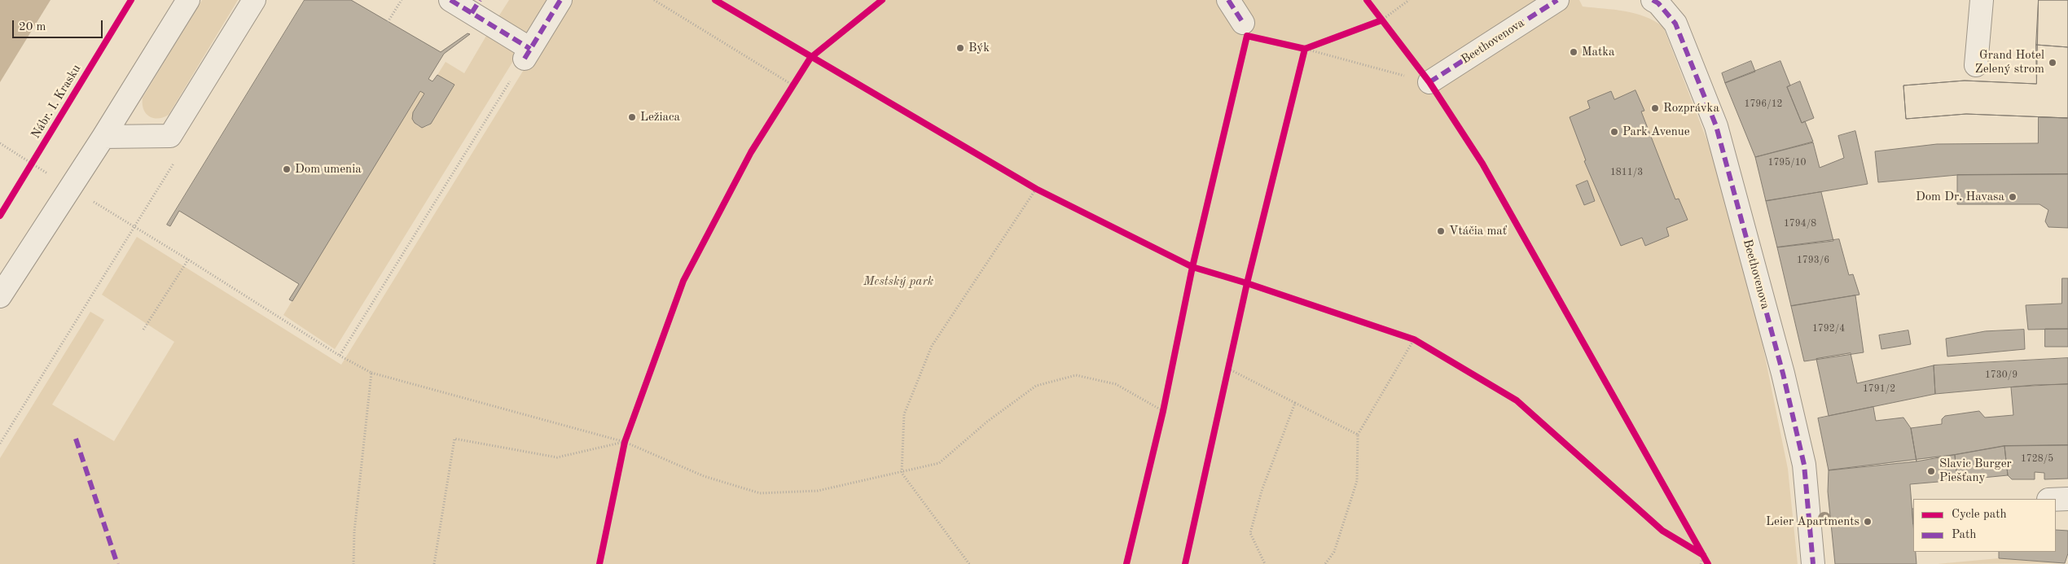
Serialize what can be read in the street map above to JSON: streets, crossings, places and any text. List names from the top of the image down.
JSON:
{
  "streets": {
    "street": ["Beethovenova"],
    "cycle path": ["Nábr. I. Krasku"]
  },
  "parks": ["Mestský park"],
  "places": [
    "Býk",
    "Matka",
    "Grand Hotel Zelený strom",
    "Rozprávka",
    "Ležiaca",
    "Park Avenue",
    "Dom umenia",
    "Dom Dr. Havasa",
    "Vtáčia mať",
    "Slavic Burger Piešťany",
    "Leier Apartments"
  ],
  "house_numbers": [
    "1796/12",
    "1795/10",
    "1811/3",
    "1794/8",
    "1793/6",
    "1792/4",
    "1730/9",
    "1791/2",
    "1728/5"
  ],
  "legend": ["Cycle path", "Path"],
  "scale_bar": "20 m"
}
